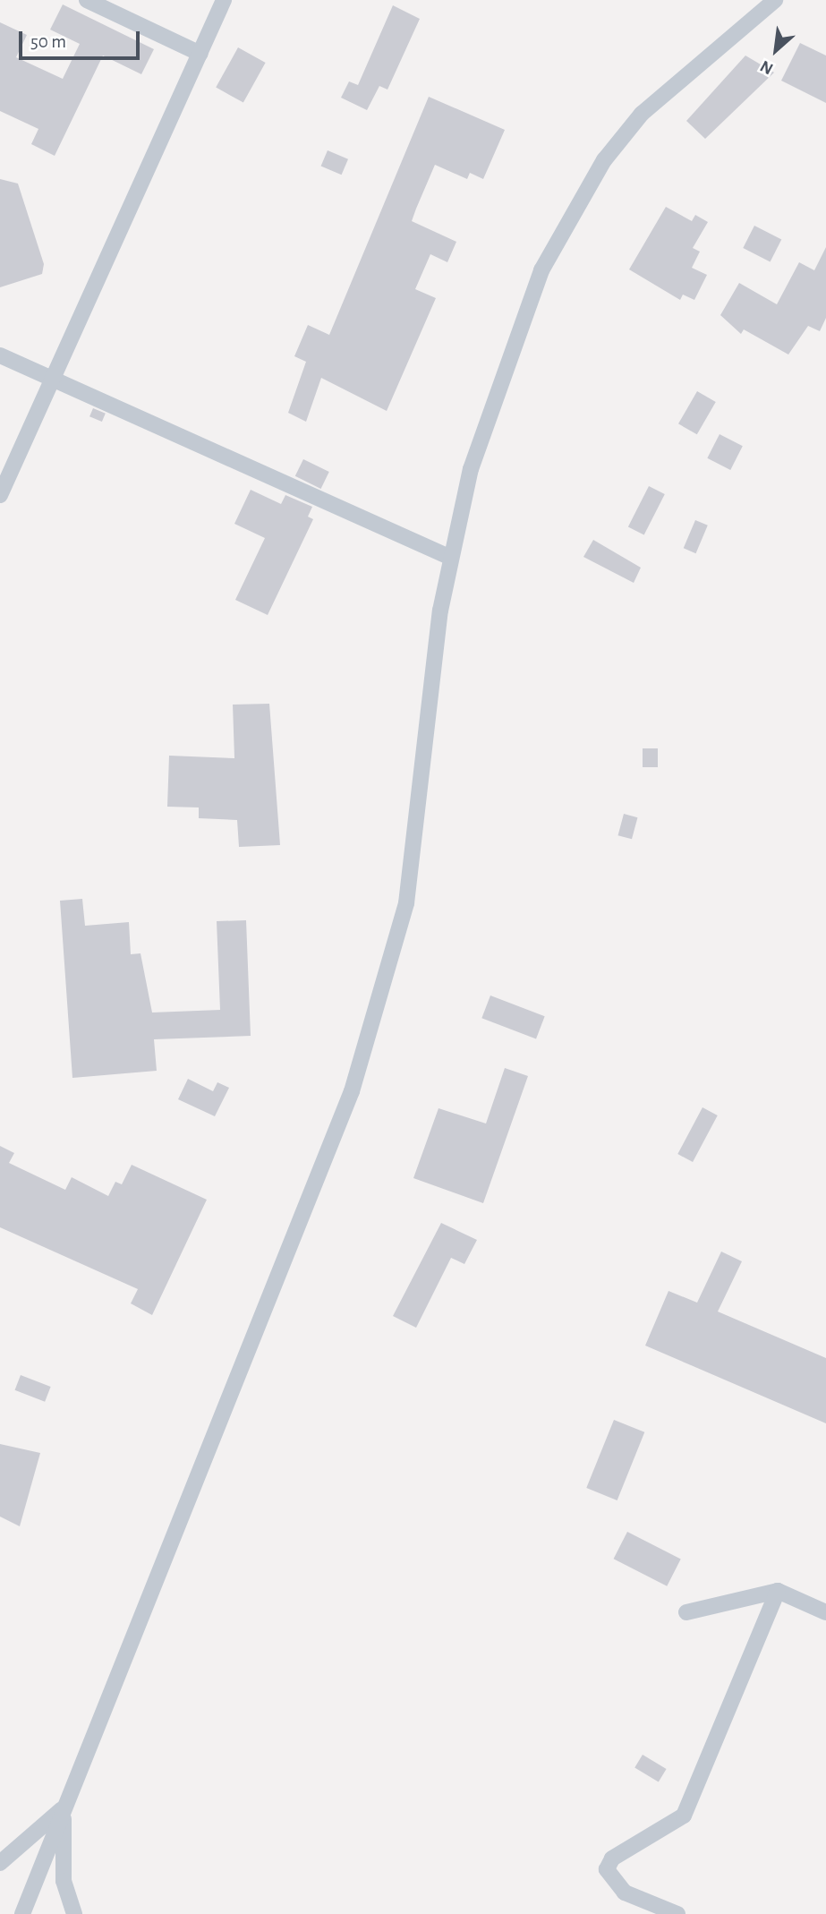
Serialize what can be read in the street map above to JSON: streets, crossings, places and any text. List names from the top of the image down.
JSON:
{
  "scale_bar": "50 m",
  "north": "bottom left"
}
